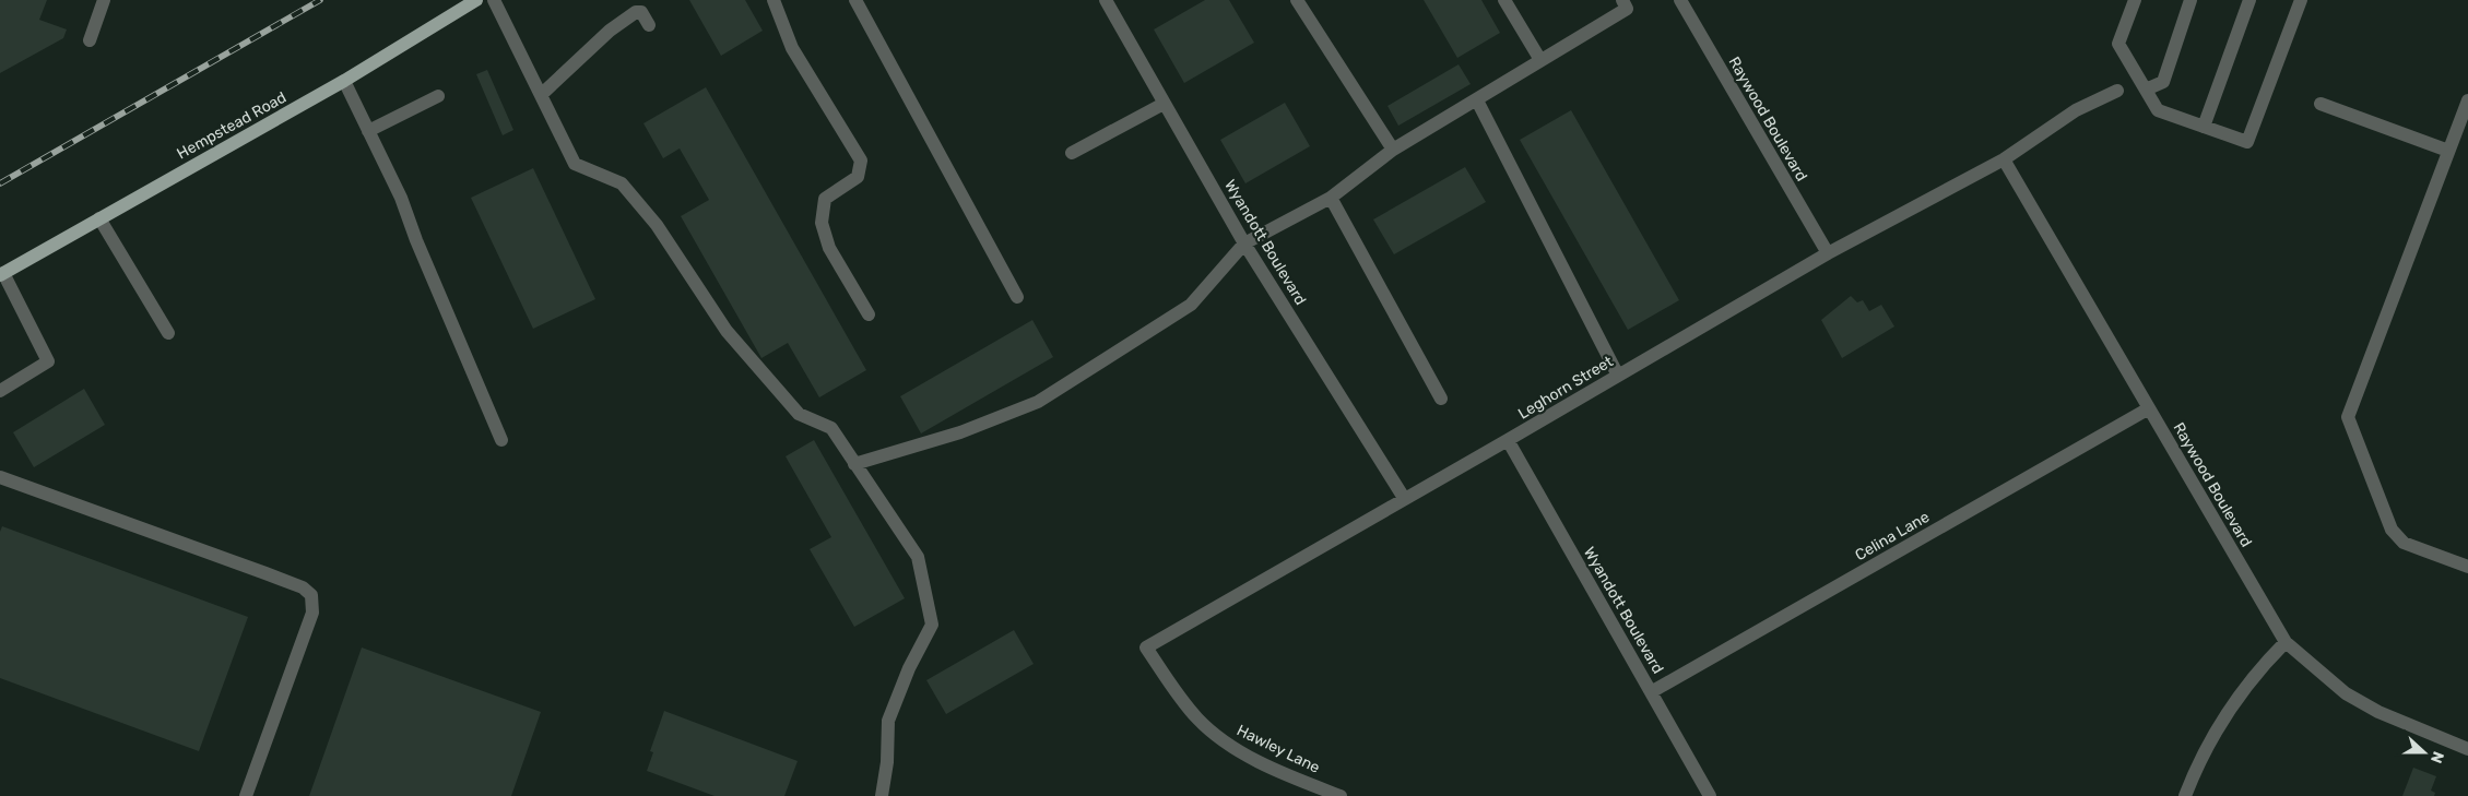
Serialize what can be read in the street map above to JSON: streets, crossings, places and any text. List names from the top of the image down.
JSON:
{
  "streets": {
    "main road": ["Hempstead Road"],
    "street": [
      "Raywood Boulevard",
      "Wyandott Boulevard",
      "Leghorn Street",
      "Celina Lane",
      "Hawley Lane"
    ]
  },
  "crossings": [
    ["Raywood Boulevard", "Leghorn Street"],
    ["Raywood Boulevard", "Celina Lane"],
    ["Wyandott Boulevard", "Leghorn Street"],
    ["Wyandott Boulevard", "Celina Lane"],
    ["Leghorn Street", "Hawley Lane"]
  ],
  "north": "right"
}
